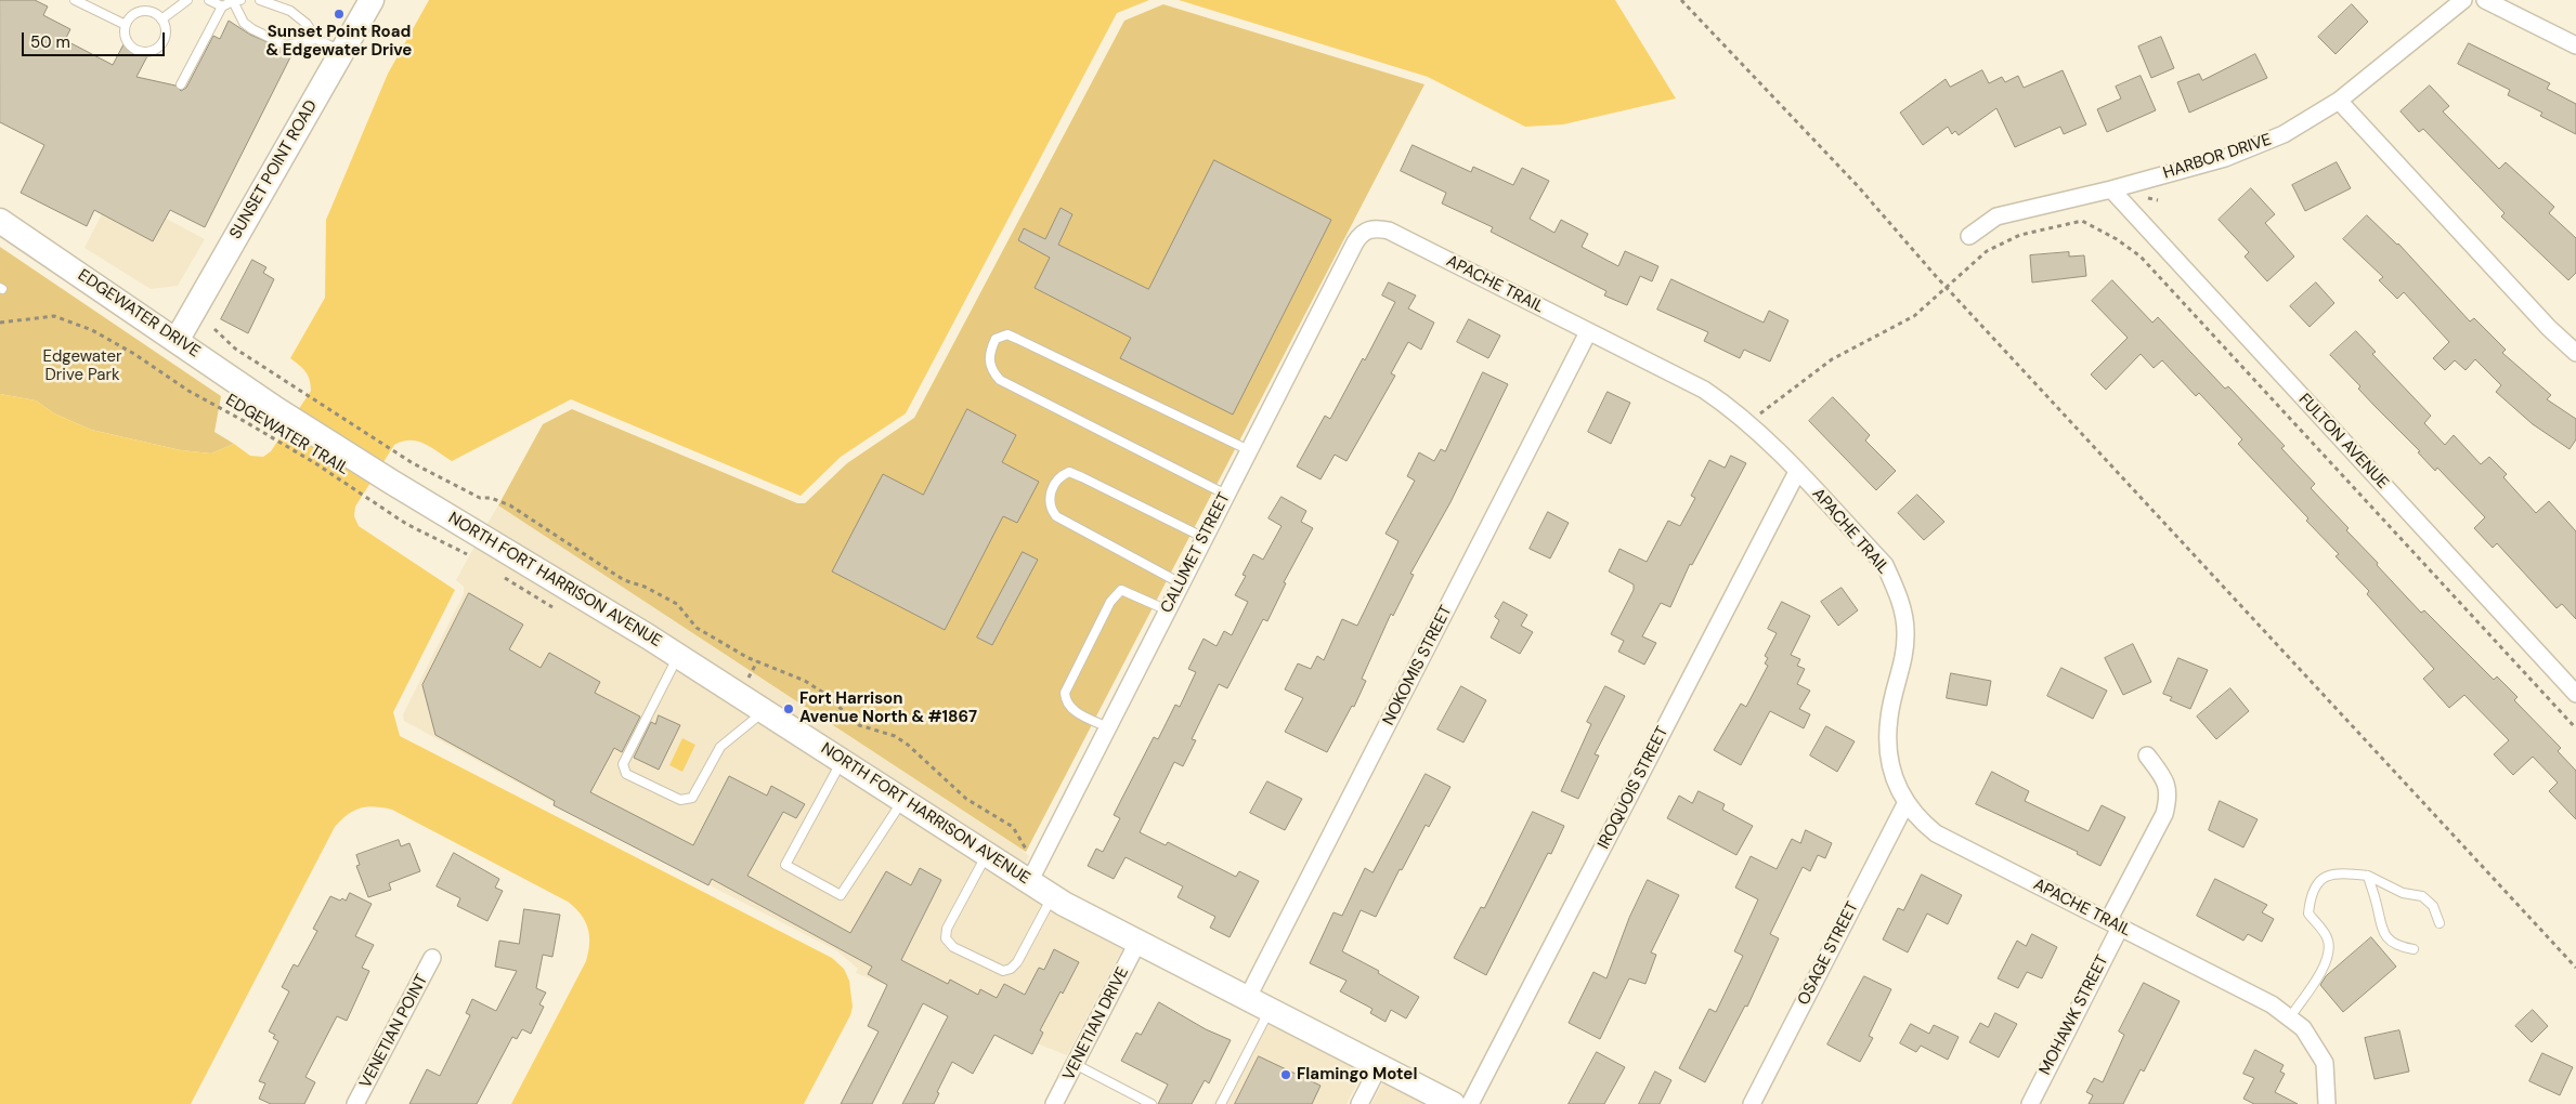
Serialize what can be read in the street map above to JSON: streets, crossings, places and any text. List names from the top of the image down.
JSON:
{
  "streets": {
    "main road": ["SUNSET POINT ROAD", "EDGEWATER DRIVE", "NORTH FORT HARRISON AVENUE"],
    "street": [
      "HARBOR DRIVE",
      "APACHE TRAIL",
      "FULTON AVENUE",
      "CALUMET STREET",
      "NOKOMIS STREET",
      "IROQUOIS STREET",
      "OSAGE STREET",
      "MOHAWK STREET",
      "VENETIAN DRIVE",
      "VENETIAN POINT"
    ],
    "path": ["EDGEWATER TRAIL"]
  },
  "crossings": [
    ["HARBOR DRIVE", "FULTON AVENUE"],
    ["SUNSET POINT ROAD", "EDGEWATER DRIVE"],
    ["APACHE TRAIL", "CALUMET STREET"],
    ["APACHE TRAIL", "NOKOMIS STREET"],
    ["APACHE TRAIL", "IROQUOIS STREET"],
    ["APACHE TRAIL", "OSAGE STREET"],
    ["APACHE TRAIL", "MOHAWK STREET"],
    ["EDGEWATER DRIVE", "NORTH FORT HARRISON AVENUE"],
    ["CALUMET STREET", "NORTH FORT HARRISON AVENUE"],
    ["NORTH FORT HARRISON AVENUE", "NOKOMIS STREET"],
    ["NORTH FORT HARRISON AVENUE", "VENETIAN DRIVE"]
  ],
  "parks": ["Edgewater Drive Park"],
  "places": ["Sunset Point Road & Edgewater Drive", "Fort Harrison Avenue North & #1867", "Flamingo Motel"],
  "scale_bar": "50 m"
}
